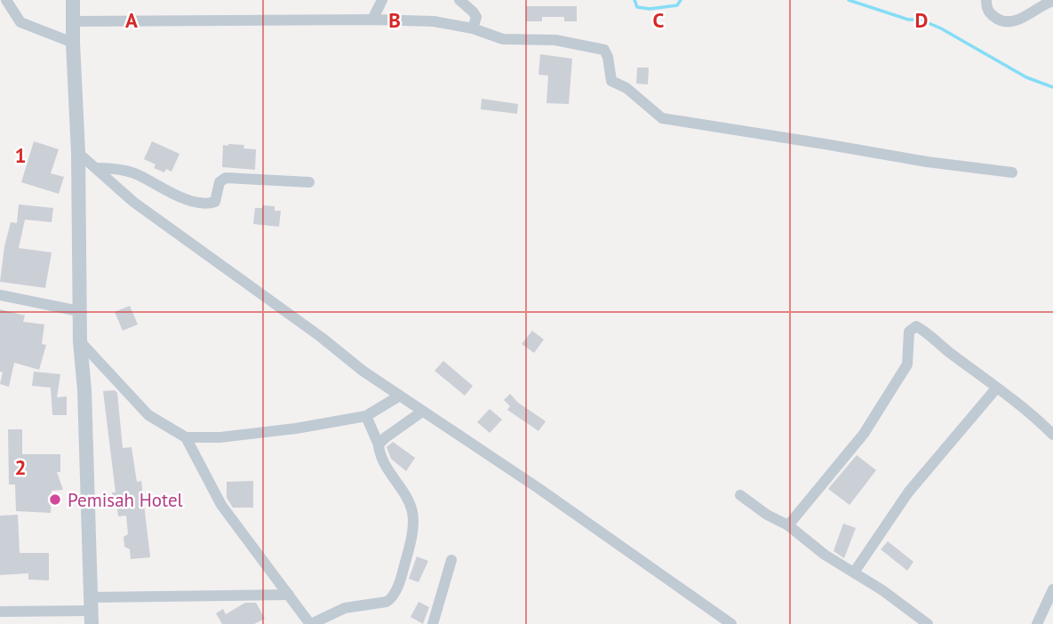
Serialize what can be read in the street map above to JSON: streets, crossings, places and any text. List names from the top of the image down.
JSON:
{
  "places": ["Pemisah Hotel"],
  "grid": {
    "columns": [
      "A",
      "B",
      "C",
      "D"
    ],
    "rows": ["1", "2"]
  }
}
